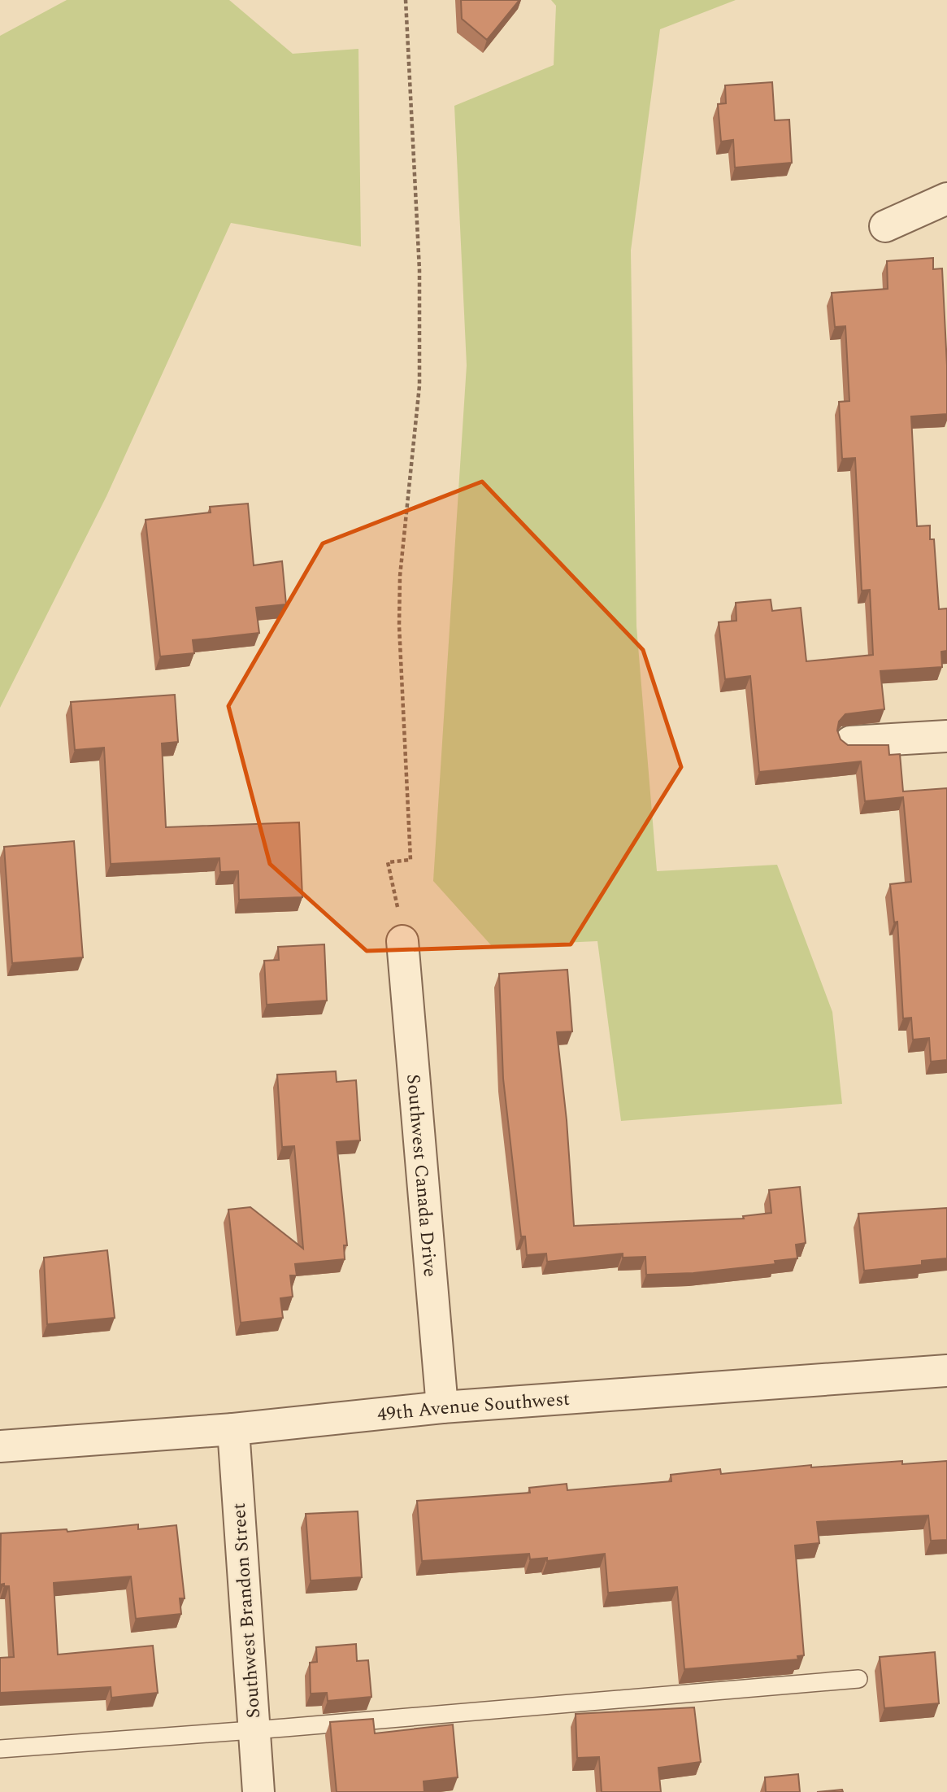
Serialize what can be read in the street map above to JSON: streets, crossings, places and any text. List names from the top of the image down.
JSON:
{
  "streets": {
    "street": ["Southwest Canada Drive", "49th Avenue Southwest", "Southwest Brandon Street"]
  },
  "crossings": [
    ["Southwest Canada Drive", "49th Avenue Southwest"],
    ["49th Avenue Southwest", "Southwest Brandon Street"]
  ]
}
